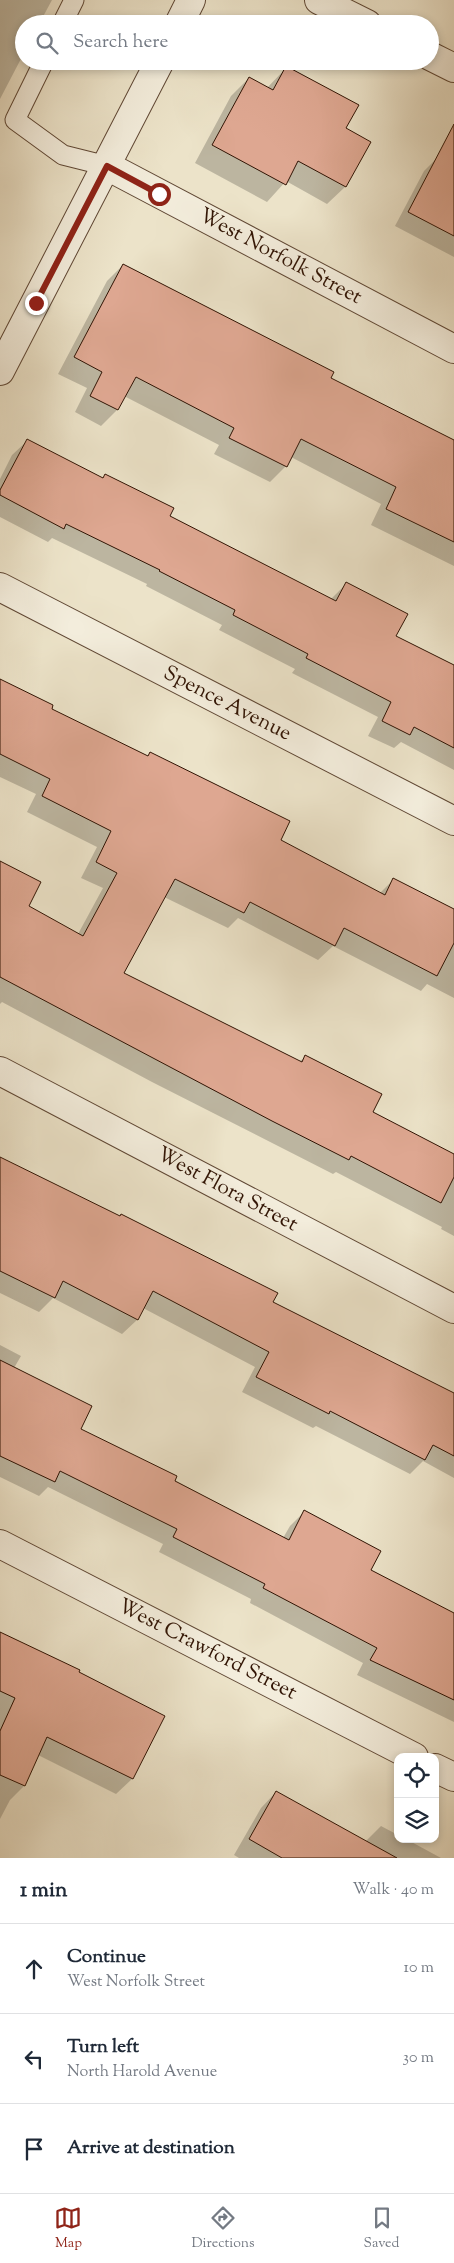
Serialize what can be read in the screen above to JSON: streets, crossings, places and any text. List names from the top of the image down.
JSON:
{
  "streets": {
    "street": [
      "West Norfolk Street",
      "Spence Avenue",
      "West Flora Street",
      "West Crawford Street"
    ]
  },
  "page": {
    "search": "Search here",
    "heading": ["1 min", "Walk · 40 m"],
    "list": [
      ["Continue", "West Norfolk Street", "10 m"],
      ["Turn left", "North Harold Avenue", "30 m"],
      "Arrive at destination"
    ],
    "nav": ["Map", "Directions", "Saved"]
  }
}
